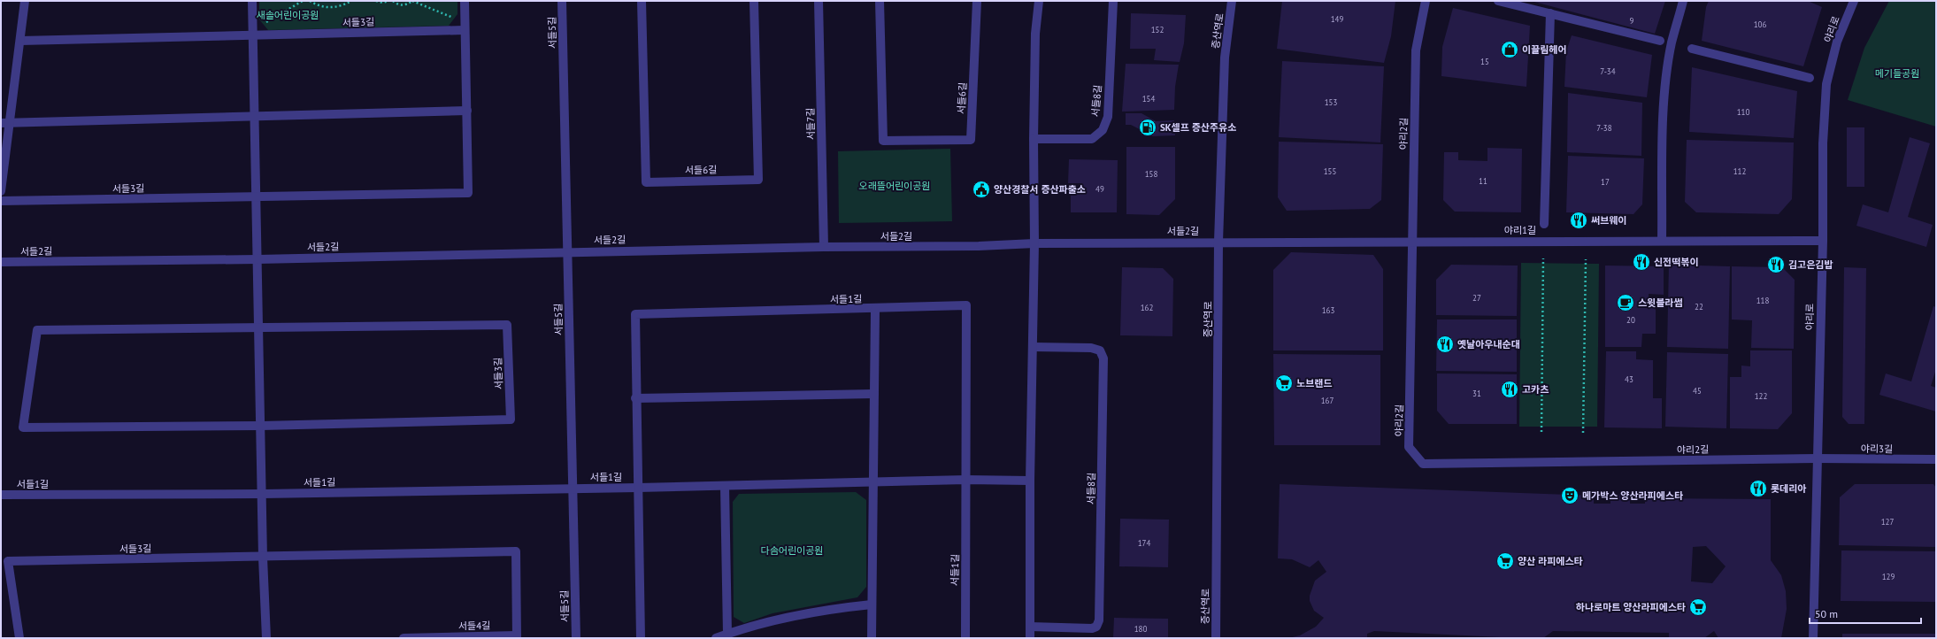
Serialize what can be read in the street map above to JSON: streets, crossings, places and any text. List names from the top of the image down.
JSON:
{
  "streets": {
    "street": [
      "서들3길",
      "야리로",
      "증산역로",
      "서들5길",
      "서들6길",
      "서들8길",
      "서들7길",
      "야리2길",
      "야리1길",
      "서들2길",
      "서들1길",
      "야리3길",
      "서들4길"
    ]
  },
  "crossings": [
    ["서들3길", "서들4길"],
    ["야리로", "야리2길"],
    ["야리로", "야리1길"],
    ["야리로", "야리3길"],
    ["증산역로", "야리1길"],
    ["증산역로", "서들2길"],
    ["서들5길", "서들2길"],
    ["서들5길", "서들1길"],
    ["서들7길", "서들2길"],
    ["야리2길", "야리1길"],
    ["야리2길", "야리3길"],
    ["야리1길", "서들2길"]
  ],
  "parks": [
    "새솔어린이공원",
    "메기들공원",
    "오래뜰어린이공원",
    "다솜어린이공원"
  ],
  "places": {
    "shop": ["이끌림헤어"],
    "fuel station": ["SK셀프 증산주유소"],
    "public building": ["양산경찰서 증산파출소"],
    "restaurant": [
      "써브웨이",
      "신전떡볶이",
      "김고은김밥",
      "옛날아우내순대",
      "고카츠",
      "롯데리아"
    ],
    "cafe": ["스윗블라썸"],
    "supermarket": ["노브랜드", "양산 라피에스타", "하나로마트 양산라피에스타"],
    "theatre": ["메가박스 양산라피에스타"]
  },
  "house_numbers": [
    "149",
    "9",
    "106",
    "152",
    "15",
    "7-34",
    "154",
    "153",
    "110",
    "7-38",
    "155",
    "112",
    "158",
    "11",
    "17",
    "49",
    "27",
    "118",
    "22",
    "162",
    "163",
    "20",
    "43",
    "45",
    "31",
    "122",
    "167",
    "127",
    "174",
    "129",
    "180"
  ],
  "scale_bar": "50 m"
}
